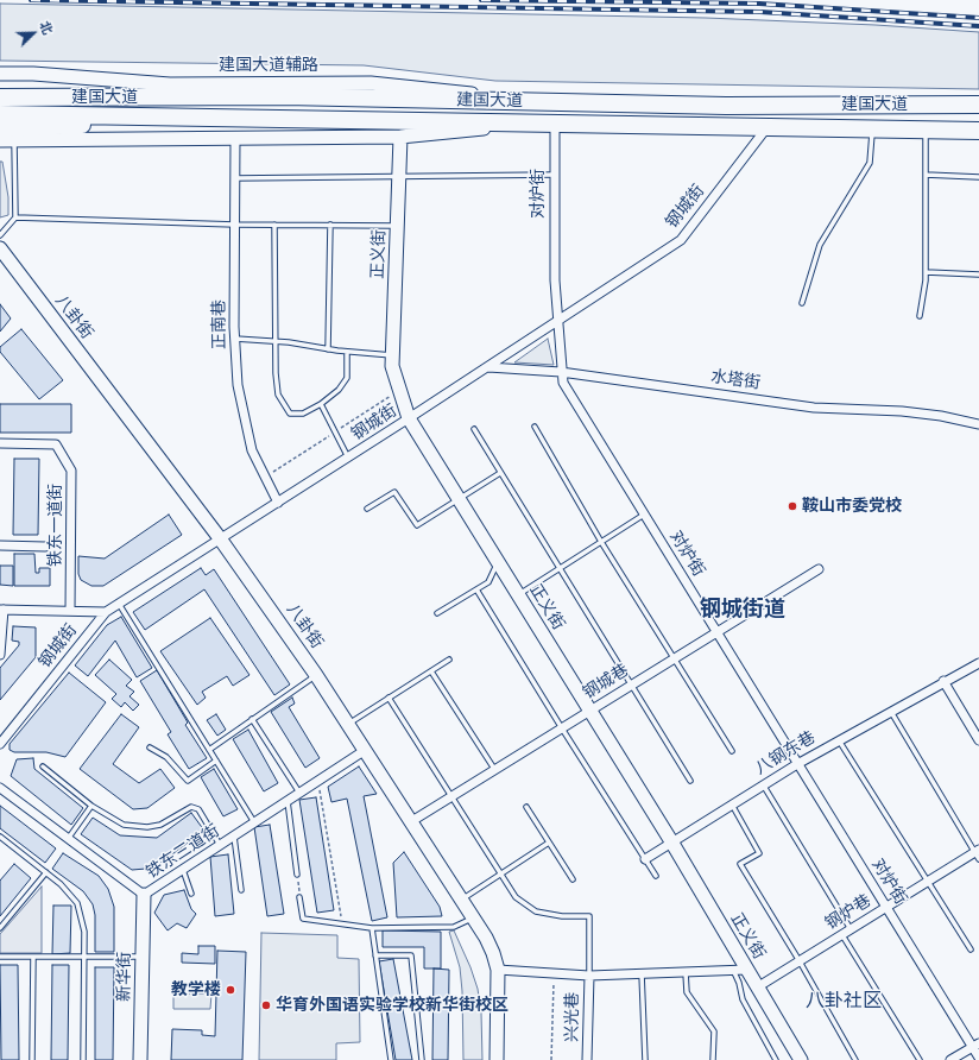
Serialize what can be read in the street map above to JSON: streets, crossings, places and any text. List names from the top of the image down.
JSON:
{
  "streets": {
    "highway": ["建国大道"],
    "street": [
      "建国大道辅路",
      "对炉街",
      "钢城街",
      "正义街",
      "八卦街",
      "正南巷",
      "水塔街",
      "铁东一道街",
      "钢城巷",
      "八钢东巷",
      "铁东三道街",
      "钢炉巷",
      "新华街",
      "兴光巷"
    ]
  },
  "crossings": [
    ["建国大道辅路", "建国大道"],
    ["建国大道", "对炉街"],
    ["建国大道", "钢城街"],
    ["对炉街", "钢城街"],
    ["对炉街", "水塔街"],
    ["对炉街", "钢城巷"],
    ["对炉街", "八钢东巷"],
    ["对炉街", "钢炉巷"],
    ["钢城街", "正义街"],
    ["钢城街", "八卦街"],
    ["钢城街", "正南巷"],
    ["钢城街", "水塔街"],
    ["正义街", "钢城巷"],
    ["正义街", "八钢东巷"],
    ["正义街", "钢炉巷"],
    ["八卦街", "钢城巷"],
    ["八卦街", "铁东三道街"],
    ["铁东三道街", "新华街"]
  ],
  "districts": ["钢城街道", "八卦社区"],
  "places": ["鞍山市委党校", "教学楼", "华育外国语实验学校新华街校区"],
  "north": "top right"
}
